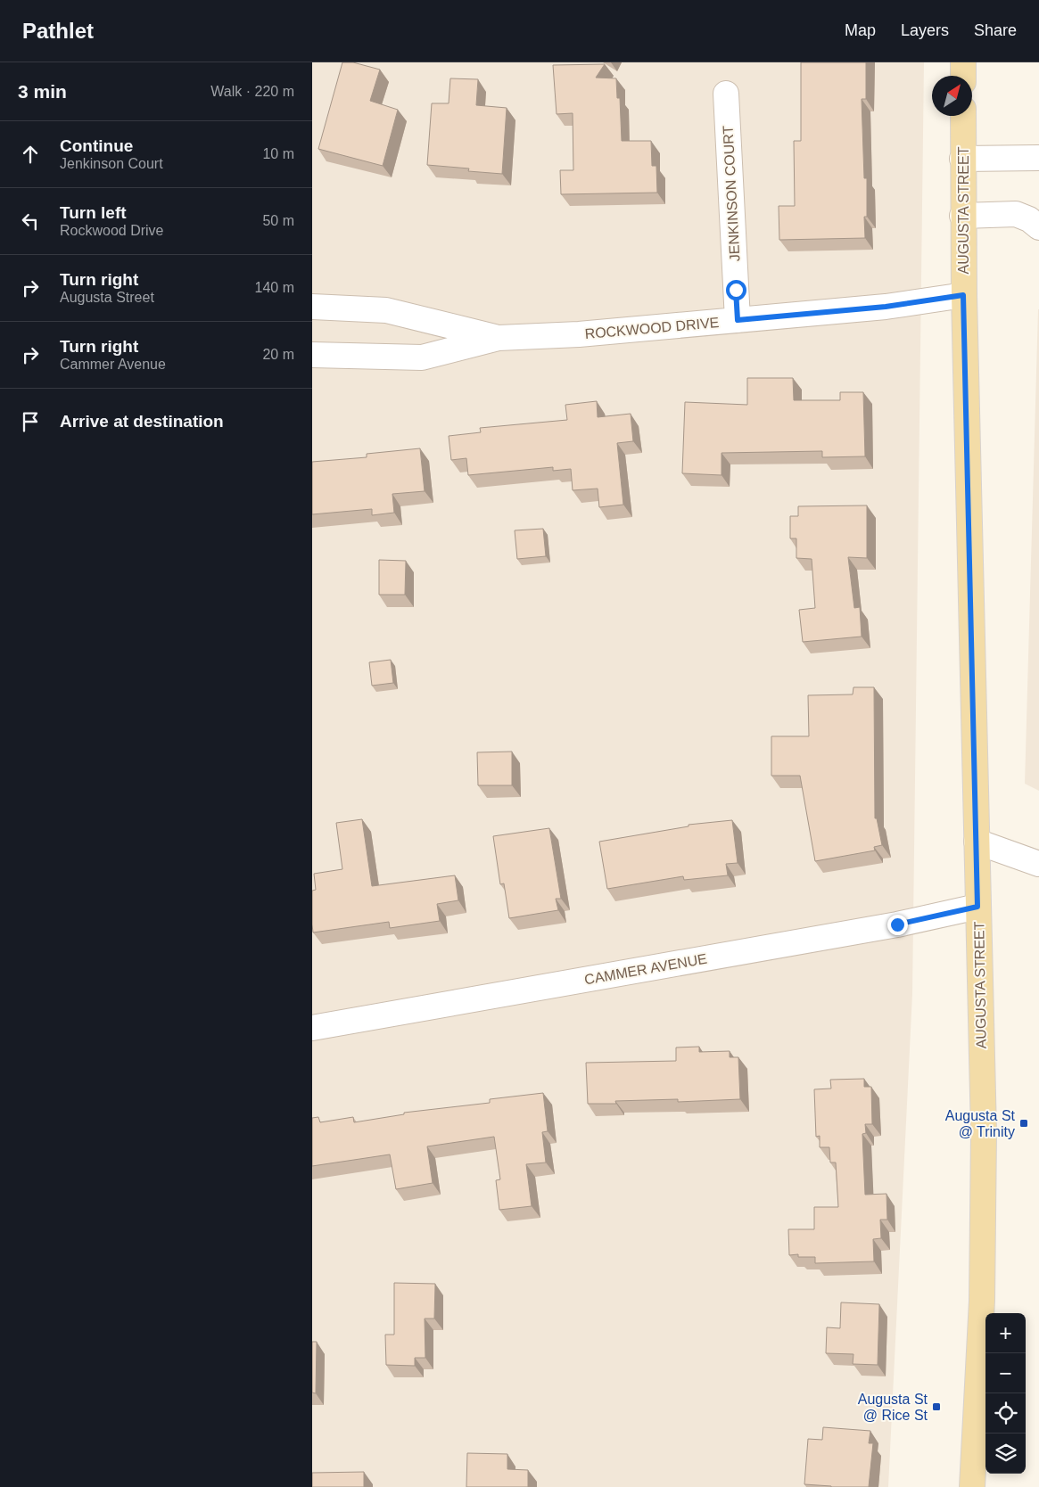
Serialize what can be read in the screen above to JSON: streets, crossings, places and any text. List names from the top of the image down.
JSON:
{
  "streets": {
    "main road": ["AUGUSTA STREET"],
    "street": ["JENKINSON COURT", "ROCKWOOD DRIVE", "CAMMER AVENUE"]
  },
  "crossings": [
    ["JENKINSON COURT", "ROCKWOOD DRIVE"],
    ["AUGUSTA STREET", "ROCKWOOD DRIVE"],
    ["AUGUSTA STREET", "CAMMER AVENUE"]
  ],
  "places": {
    "transit": ["Augusta St @ Trinity", "Augusta St @ Rice St"]
  },
  "north": "top right",
  "page": {
    "header": "Pathlet",
    "nav": ["Map", "Layers", "Share"],
    "heading": ["3 min", "Walk · 220 m"],
    "list": [
      ["Continue", "Jenkinson Court", "10 m"],
      ["Turn left", "Rockwood Drive", "50 m"],
      ["Turn right", "Augusta Street", "140 m"],
      ["Turn right", "Cammer Avenue", "20 m"],
      "Arrive at destination"
    ],
    "map_buttons": ["+", "−"]
  }
}
